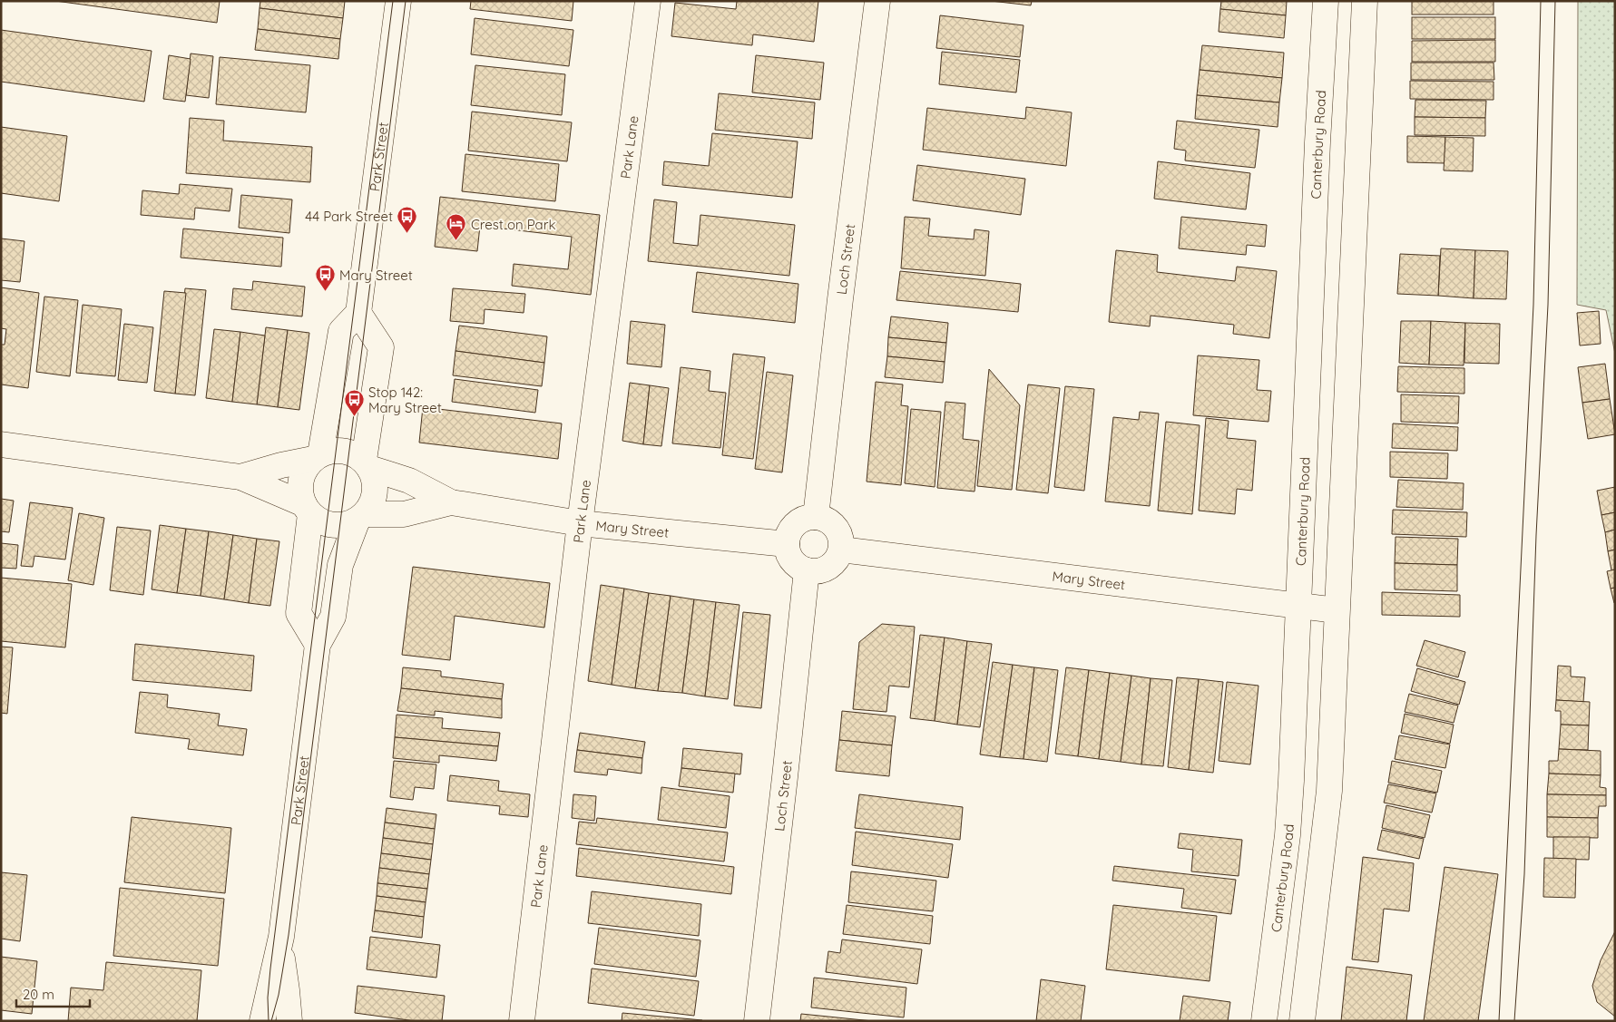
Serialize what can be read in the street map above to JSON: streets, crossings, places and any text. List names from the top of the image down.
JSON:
{
  "streets": {
    "street": [
      "Canterbury Road",
      "Park Lane",
      "Park Street",
      "Loch Street",
      "Mary Street"
    ]
  },
  "crossings": [
    ["Canterbury Road", "Mary Street"],
    ["Park Lane", "Mary Street"],
    ["Park Street", "Mary Street"],
    ["Loch Street", "Mary Street"]
  ],
  "places": {
    "bus stop": ["44 Park Street", "Mary Street", "Stop 142: Mary Street"],
    "hotel": ["Crest on Park"]
  },
  "scale_bar": "20 m"
}
